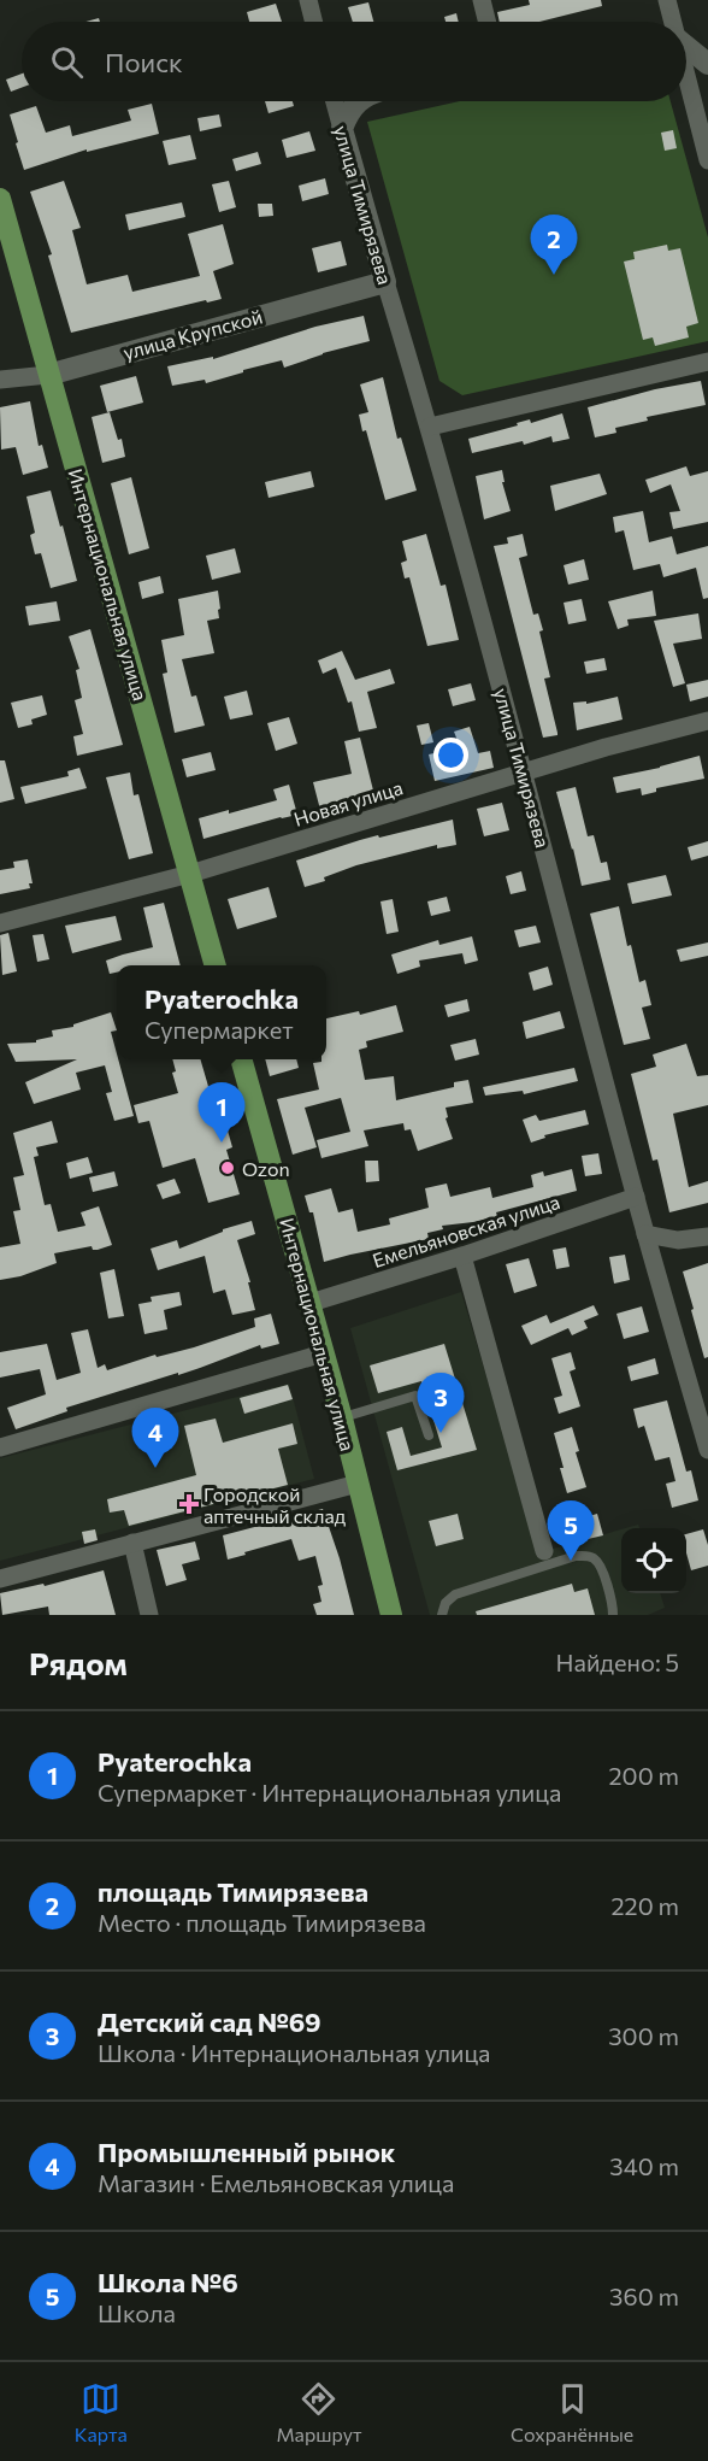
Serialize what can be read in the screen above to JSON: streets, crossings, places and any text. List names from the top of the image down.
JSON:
{
  "streets": {
    "main road": ["Интернациональная улица"],
    "street": [
      "улица Тимирязева",
      "улица Крупской",
      "Новая улица",
      "Емельяновская улица"
    ]
  },
  "crossings": [
    ["улица Тимирязева", "улица Крупской"],
    ["улица Тимирязева", "Новая улица"],
    ["улица Тимирязева", "Емельяновская улица"],
    ["улица Крупской", "Интернациональная улица"],
    ["Интернациональная улица", "Новая улица"],
    ["Интернациональная улица", "Емельяновская улица"]
  ],
  "places": {
    "other": ["Ozon"],
    "health": ["Городской аптечный склад"]
  },
  "page": {
    "search": "Поиск",
    "pins": [
      "2",
      "1",
      "3",
      "4",
      "5"
    ],
    "popup": ["Pyaterochka", "Супермаркет"],
    "heading": ["Рядом", "Найдено: 5"],
    "list": [
      {
        "mark": "1",
        "name": "Pyaterochka",
        "note": "Супермаркет · Интернациональная улица",
        "value": "200 m"
      },
      {
        "mark": "2",
        "name": "площадь Тимирязева",
        "note": "Место · площадь Тимирязева",
        "value": "220 m"
      },
      {
        "mark": "3",
        "name": "Детский сад №69",
        "note": "Школа · Интернациональная улица",
        "value": "300 m"
      },
      {
        "mark": "4",
        "name": "Промышленный рынок",
        "note": "Магазин · Емельяновская улица",
        "value": "340 m"
      },
      {
        "mark": "5",
        "name": "Школа №6",
        "note": "Школа",
        "value": "360 m"
      }
    ],
    "nav": ["Карта", "Маршрут", "Сохранённые"]
  }
}
